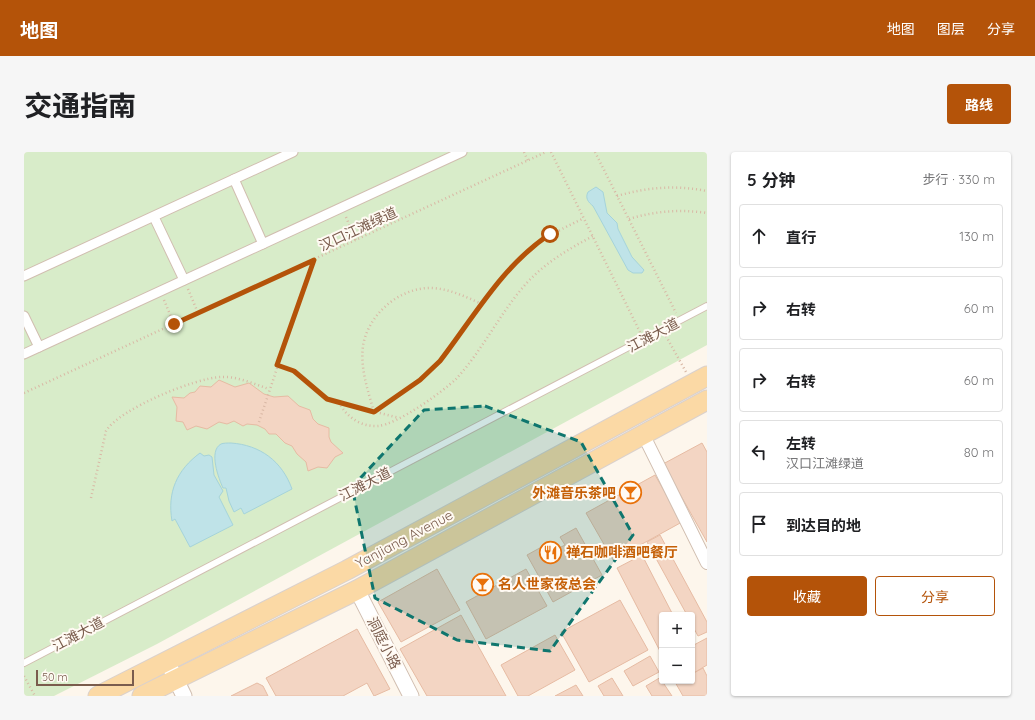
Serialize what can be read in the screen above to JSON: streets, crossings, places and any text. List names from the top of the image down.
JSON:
{
  "streets": {
    "main road": ["Yanjiang Avenue"],
    "street": ["洞庭小路"],
    "lane": ["江滩大道"],
    "path": ["汉口江滩绿道"]
  },
  "crossings": [
    ["Yanjiang Avenue", "洞庭小路"]
  ],
  "places": {
    "bar": ["外滩音乐茶吧", "名人世家夜总会"],
    "restaurant": ["禅石咖啡酒吧餐厅"]
  },
  "scale_bar": "50 m",
  "page": {
    "header": "地图",
    "nav": ["地图", "图层", "分享"],
    "title": "交通指南",
    "buttons": [
      "路线",
      ["收藏", "分享"]
    ],
    "heading": ["5 分钟", "步行 · 330 m"],
    "list": [
      ["直行", "130 m"],
      ["右转", "60 m"],
      ["右转", "60 m"],
      ["左转", "汉口江滩绿道", "80 m"],
      "到达目的地"
    ],
    "map_buttons": ["+", "−"],
    "scale": "50 m"
  }
}
